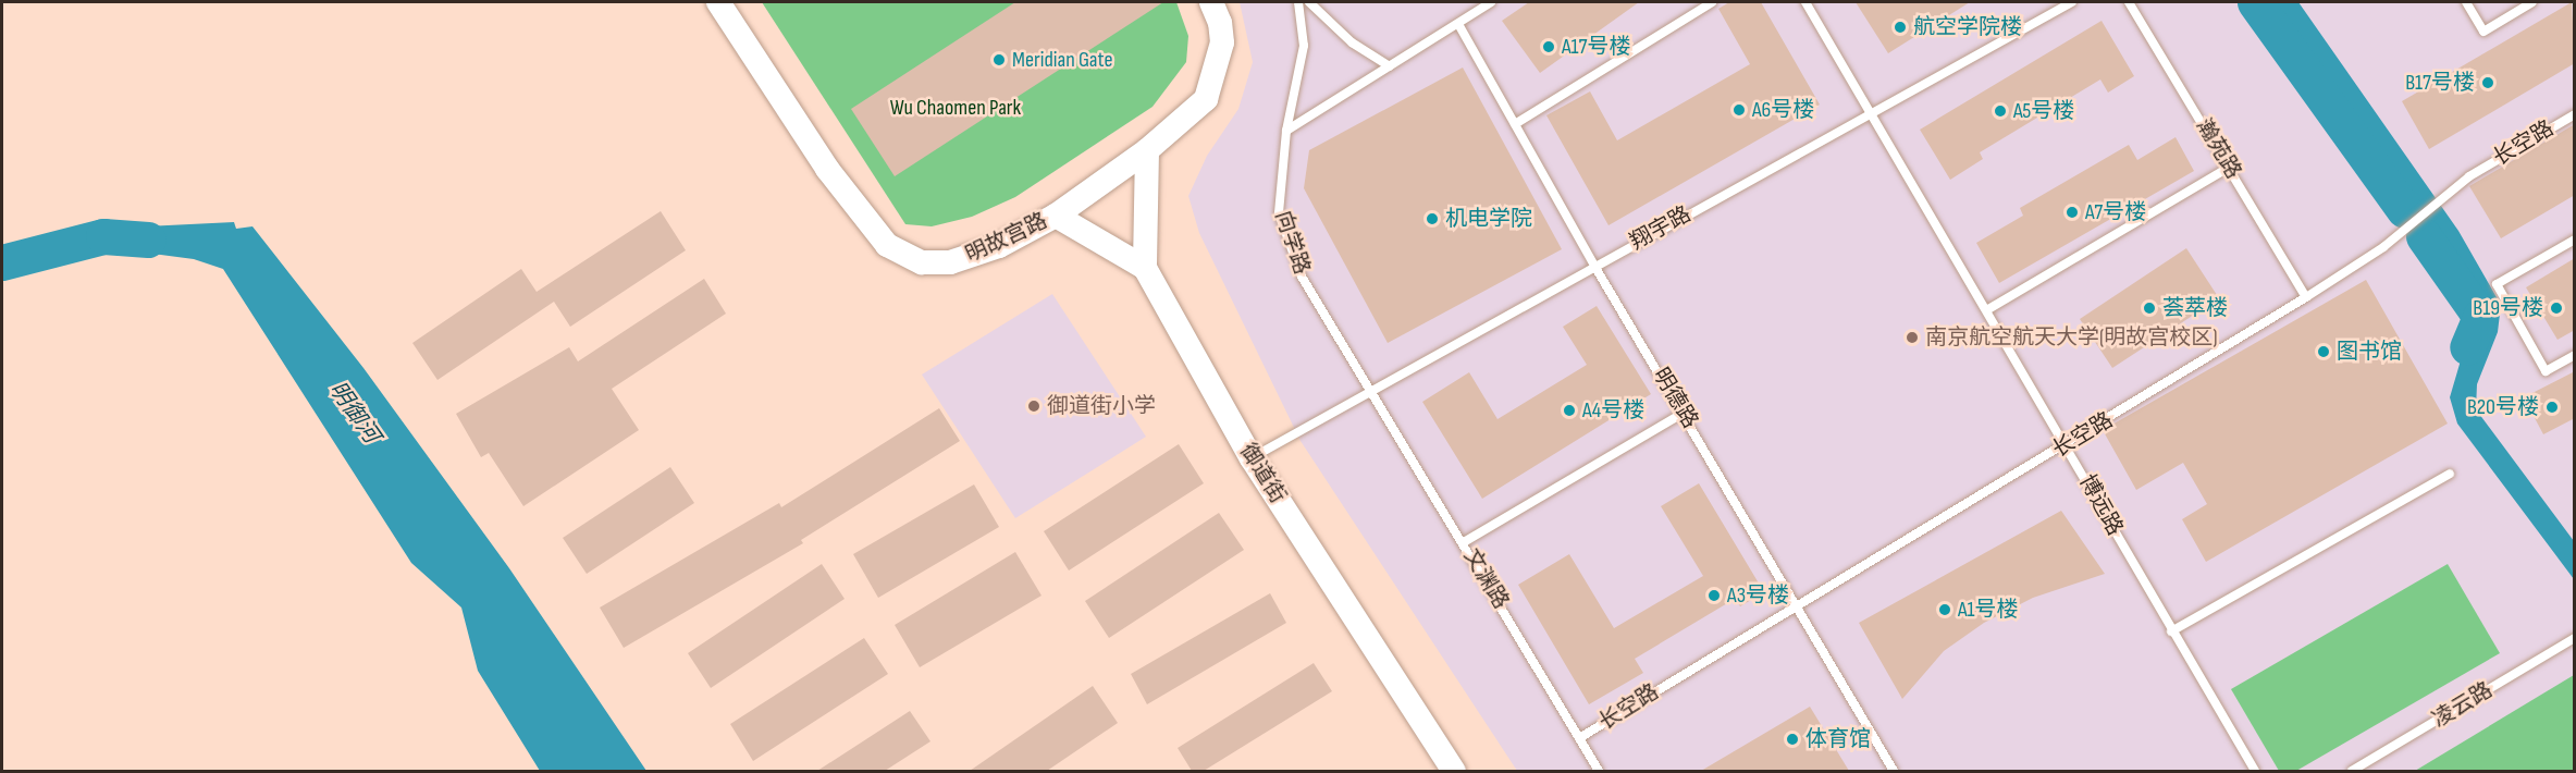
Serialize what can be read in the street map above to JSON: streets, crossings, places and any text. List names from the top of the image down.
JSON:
{
  "streets": {
    "main road": ["明故宫路", "御道街"],
    "lane": [
      "长空路",
      "瀚苑路",
      "翔宇路",
      "向学路",
      "明德路",
      "博远路",
      "文渊路",
      "凌云路"
    ]
  },
  "crossings": [
    ["长空路", "瀚苑路"],
    ["长空路", "明德路"],
    ["长空路", "博远路"],
    ["长空路", "文渊路"],
    ["翔宇路", "向学路"],
    ["翔宇路", "明德路"],
    ["翔宇路", "御道街"],
    ["翔宇路", "博远路"],
    ["翔宇路", "文渊路"],
    ["向学路", "文渊路"]
  ],
  "water": ["明御河"],
  "parks": ["Wu Chaomen Park"],
  "places": [
    "航空学院楼",
    "A17号楼",
    "Meridian Gate",
    "B17号楼",
    "A6号楼",
    "A5号楼",
    "A7号楼",
    "机电学院",
    "荟萃楼",
    "B19号楼",
    "南京航空航天大学(明故宫校区)",
    "图书馆",
    "御道街小学",
    "B20号楼",
    "A4号楼",
    "A3号楼",
    "A1号楼",
    "体育馆"
  ]
}
